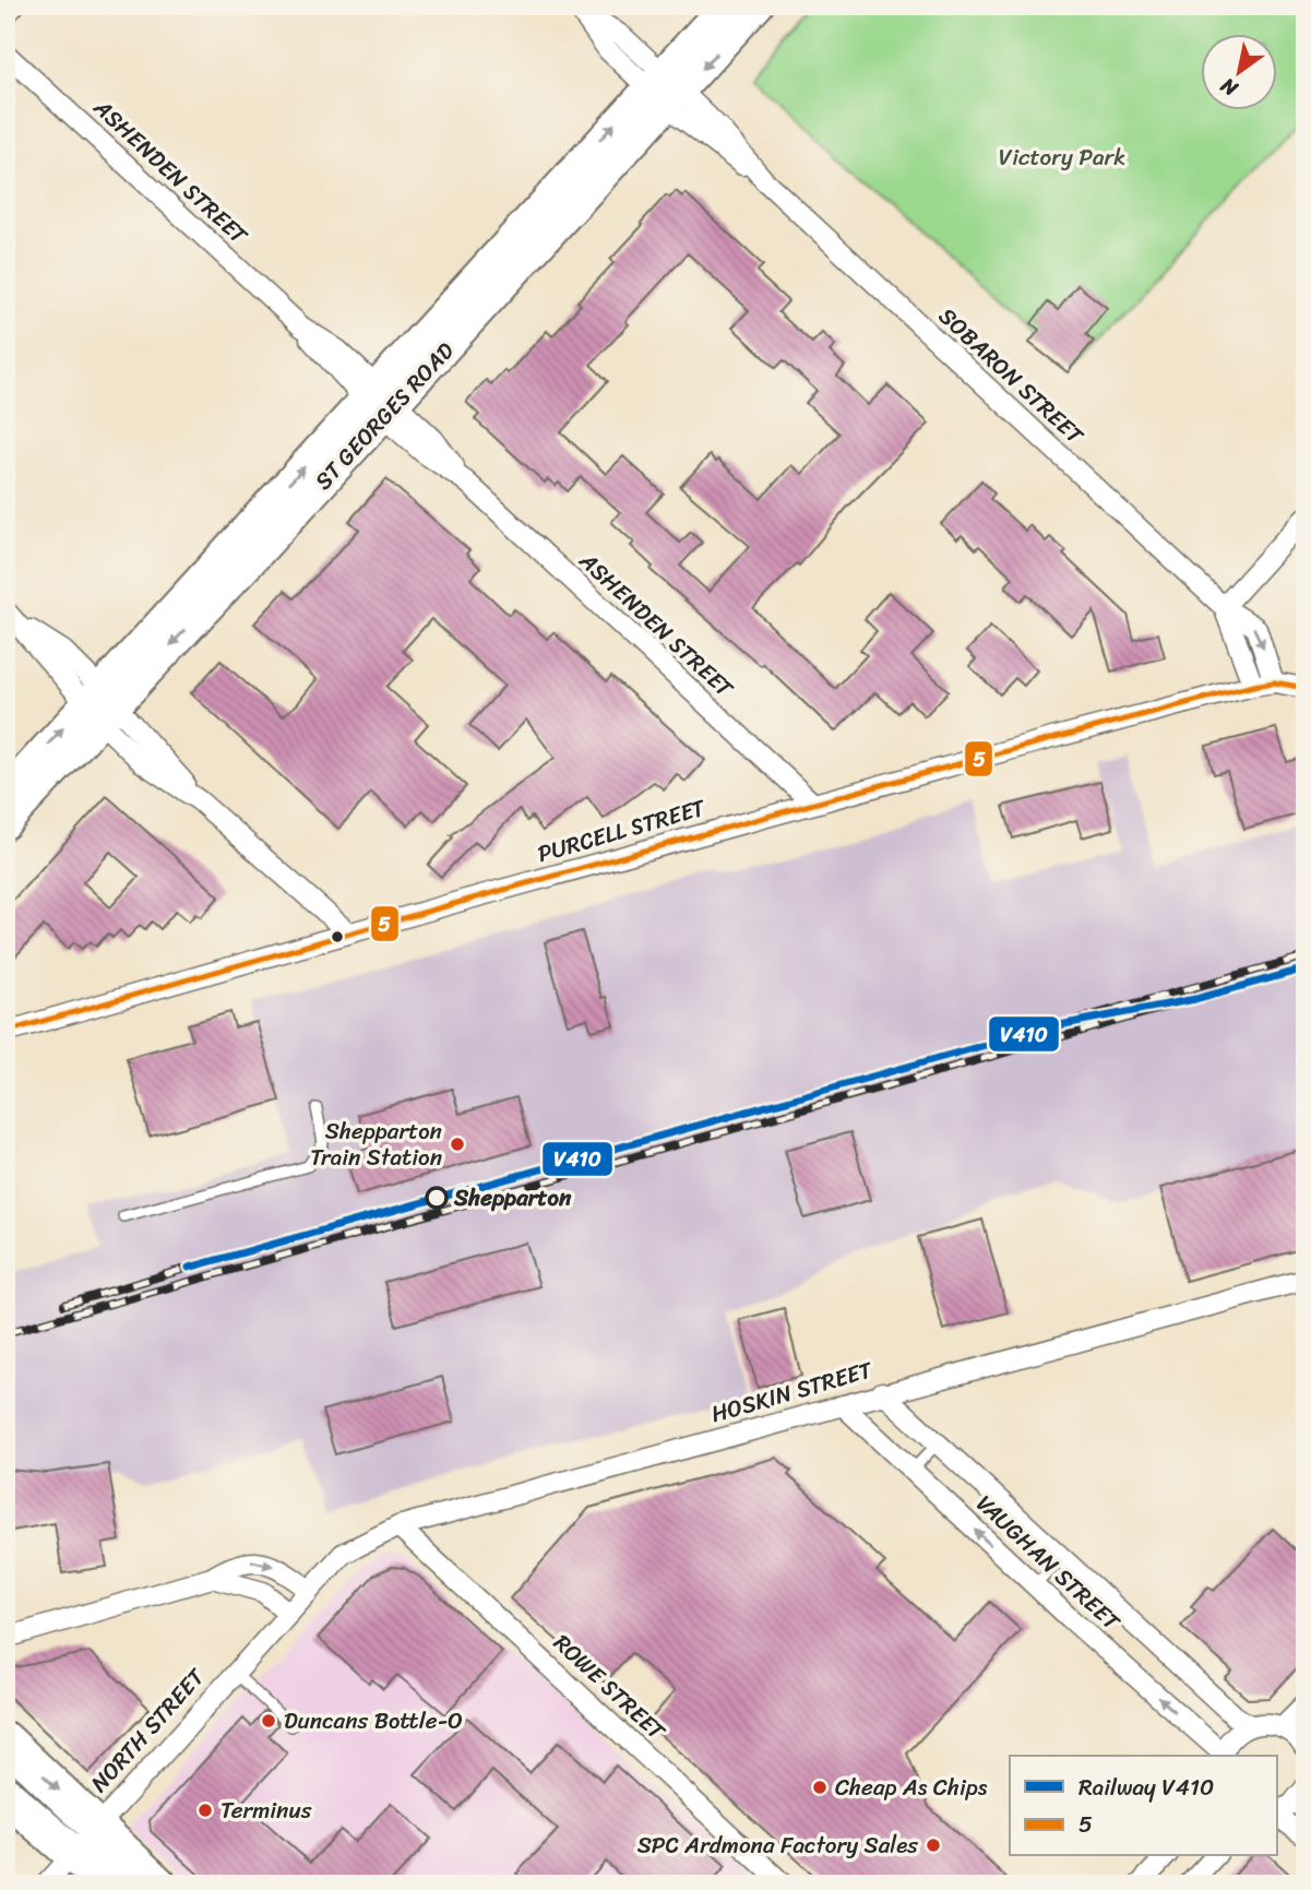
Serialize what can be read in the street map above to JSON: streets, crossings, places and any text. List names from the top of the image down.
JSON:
{
  "streets": {
    "street": [
      "ASHENDEN STREET",
      "SOBARON STREET",
      "ST GEORGES ROAD",
      "PURCELL STREET",
      "HOSKIN STREET",
      "VAUGHAN STREET",
      "ROWE STREET",
      "NORTH STREET"
    ]
  },
  "crossings": [
    ["ASHENDEN STREET", "ST GEORGES ROAD"],
    ["ASHENDEN STREET", "PURCELL STREET"],
    ["SOBARON STREET", "ST GEORGES ROAD"],
    ["SOBARON STREET", "PURCELL STREET"],
    ["HOSKIN STREET", "VAUGHAN STREET"],
    ["HOSKIN STREET", "ROWE STREET"],
    ["HOSKIN STREET", "NORTH STREET"]
  ],
  "parks": ["Victory Park"],
  "places": [
    "Shepparton Train Station",
    "Shepparton",
    "Duncans Bottle-O",
    "Cheap As Chips",
    "Terminus",
    "SPC Ardmona Factory Sales"
  ],
  "lines": ["transit line 5", "rail line V410"],
  "legend": ["Railway V410", "5"],
  "north": "bottom left"
}
